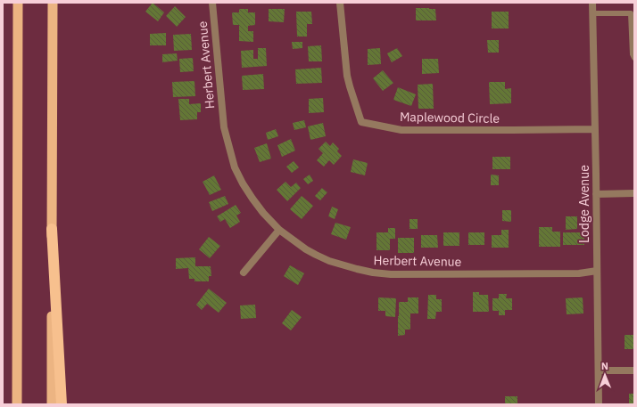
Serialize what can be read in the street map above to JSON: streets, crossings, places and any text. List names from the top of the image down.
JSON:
{
  "streets": {
    "street": ["Herbert Avenue", "Maplewood Circle", "Lodge Avenue"]
  },
  "crossings": [
    ["Herbert Avenue", "Lodge Avenue"],
    ["Maplewood Circle", "Lodge Avenue"]
  ],
  "north": "top"
}
